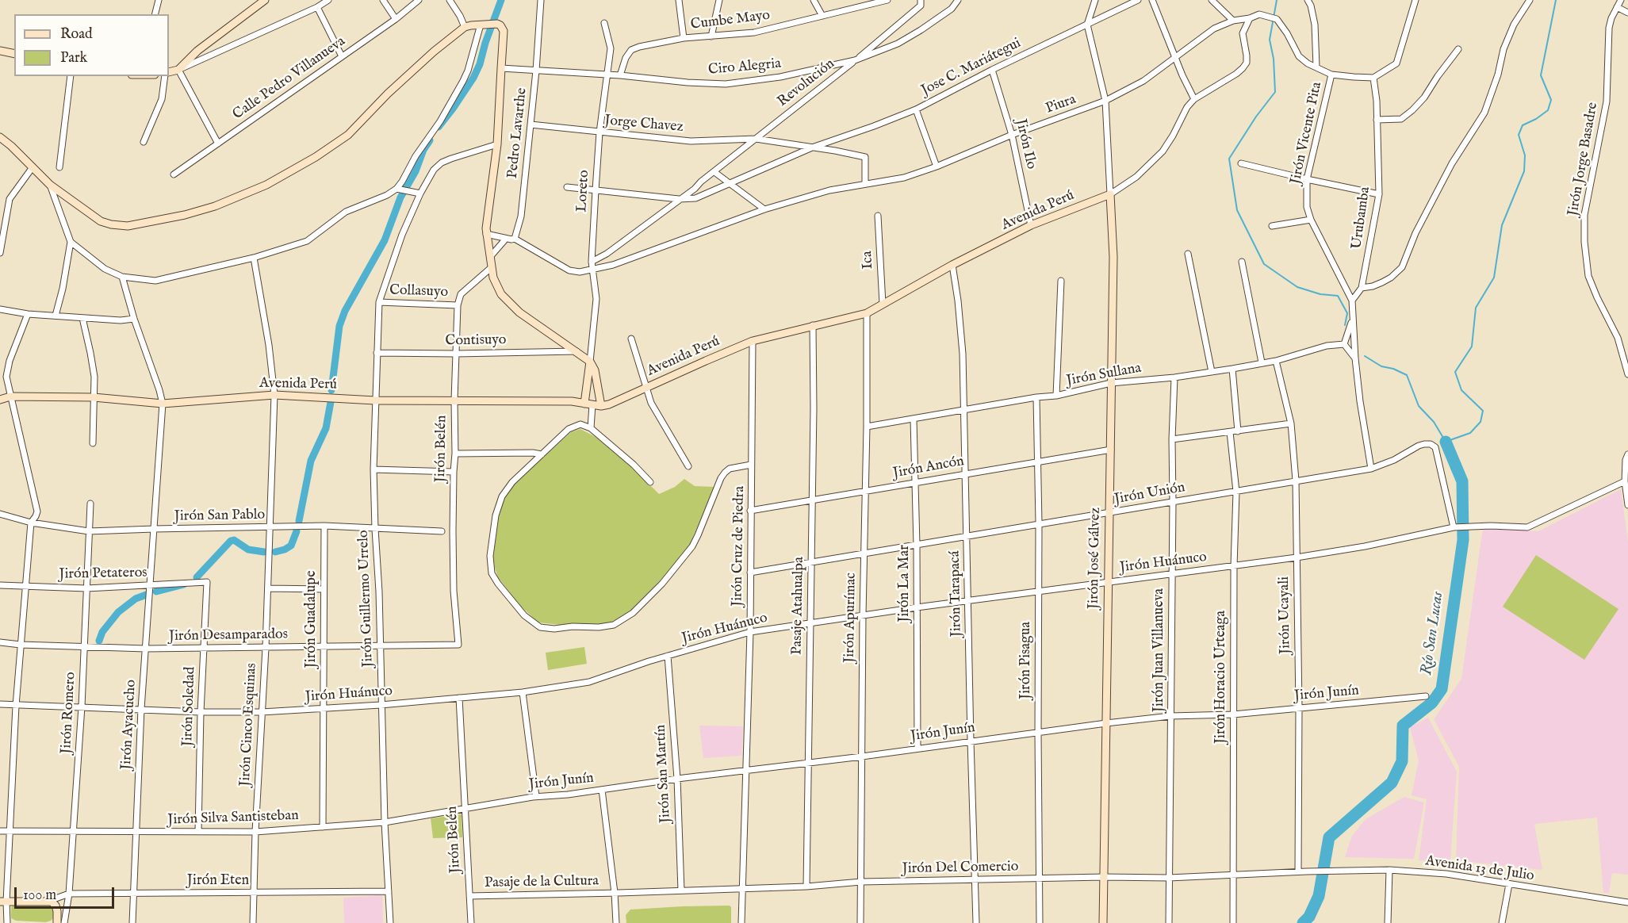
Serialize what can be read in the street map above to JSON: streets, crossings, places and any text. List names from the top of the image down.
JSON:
{
  "streets": {
    "street": [
      "Cumbe Mayo",
      "Ciro Alegria",
      "Jose C. Mariátegui",
      "Calle Pedro Villanueva",
      "Revolución",
      "Piura",
      "Jorge Chavez",
      "Pedro Lavarthe",
      "Jirón Vicente Pita",
      "Jirón Ilo",
      "Jirón Jorge Basadre",
      "Loreto",
      "Avenida Perú",
      "Urubamba",
      "Ica",
      "Collasuyo",
      "Contisuyo",
      "Jirón Sullana",
      "Jirón Belén",
      "Jirón Ancón",
      "Jirón Unión",
      "Jirón San Pablo",
      "Jirón Cruz de Piedra",
      "Jirón José Gálvez",
      "Jirón Huánuco",
      "Jirón Petateros",
      "Jirón La Mar",
      "Jirón Tarapacá",
      "Jirón Guillermo Urrelo",
      "Pasaje Atahualpa",
      "Jirón Ucayali",
      "Jirón Apurímac",
      "Jirón Guadalupe",
      "Jirón Desamparados",
      "Jirón Juan Villanueva",
      "Jirón Pisagua",
      "Jirón Horacio Urteaga",
      "Jirón Junín",
      "Jirón Soledad",
      "Jirón Romero",
      "Jirón Ayacucho",
      "Jirón Cinco Esquinas",
      "Jirón San Martín",
      "Jirón Silva Santisteban",
      "Jirón Del Comercio",
      "Avenida 13 de Julio",
      "Jirón Eten",
      "Pasaje de la Cultura"
    ]
  },
  "crossings": [
    ["Cumbe Mayo", "Ciro Alegria"],
    ["Ciro Alegria", "Revolución"],
    ["Ciro Alegria", "Pedro Lavarthe"],
    ["Ciro Alegria", "Loreto"],
    ["Jose C. Mariátegui", "Revolución"],
    ["Jose C. Mariátegui", "Jorge Chavez"],
    ["Jose C. Mariátegui", "Jirón Ilo"],
    ["Revolución", "Jorge Chavez"],
    ["Piura", "Jorge Chavez"],
    ["Piura", "Jirón Ilo"],
    ["Piura", "Avenida Perú"],
    ["Jorge Chavez", "Pedro Lavarthe"],
    ["Jorge Chavez", "Loreto"],
    ["Jirón Ilo", "Avenida Perú"],
    ["Avenida Perú", "Ica"],
    ["Avenida Perú", "Jirón Belén"],
    ["Avenida Perú", "Jirón Cruz de Piedra"],
    ["Avenida Perú", "Jirón José Gálvez"],
    ["Avenida Perú", "Jirón Tarapacá"],
    ["Avenida Perú", "Jirón Guillermo Urrelo"],
    ["Avenida Perú", "Pasaje Atahualpa"],
    ["Avenida Perú", "Jirón Apurímac"],
    ["Avenida Perú", "Jirón Ayacucho"],
    ["Avenida Perú", "Jirón Cinco Esquinas"],
    ["Collasuyo", "Jirón Belén"],
    ["Collasuyo", "Jirón Guillermo Urrelo"],
    ["Contisuyo", "Jirón Belén"],
    ["Contisuyo", "Jirón Guillermo Urrelo"],
    ["Jirón Sullana", "Jirón José Gálvez"],
    ["Jirón Sullana", "Jirón La Mar"],
    ["Jirón Sullana", "Jirón Tarapacá"],
    ["Jirón Sullana", "Jirón Ucayali"],
    ["Jirón Sullana", "Jirón Apurímac"],
    ["Jirón Sullana", "Jirón Juan Villanueva"],
    ["Jirón Sullana", "Jirón Pisagua"],
    ["Jirón Belén", "Jirón Huánuco"],
    ["Jirón Belén", "Jirón Desamparados"],
    ["Jirón Belén", "Jirón Junín"],
    ["Jirón Belén", "Jirón Silva Santisteban"],
    ["Jirón Belén", "Pasaje de la Cultura"],
    ["Jirón Ancón", "Jirón Cruz de Piedra"],
    ["Jirón Ancón", "Jirón José Gálvez"],
    ["Jirón Ancón", "Jirón La Mar"],
    ["Jirón Ancón", "Jirón Tarapacá"],
    ["Jirón Ancón", "Pasaje Atahualpa"],
    ["Jirón Ancón", "Jirón Apurímac"],
    ["Jirón Ancón", "Jirón Pisagua"],
    ["Jirón Unión", "Jirón Cruz de Piedra"],
    ["Jirón Unión", "Jirón José Gálvez"],
    ["Jirón Unión", "Jirón Huánuco"],
    ["Jirón Unión", "Jirón La Mar"],
    ["Jirón Unión", "Jirón Tarapacá"],
    ["Jirón Unión", "Pasaje Atahualpa"],
    ["Jirón Unión", "Jirón Ucayali"],
    ["Jirón Unión", "Jirón Apurímac"],
    ["Jirón Unión", "Jirón Juan Villanueva"],
    ["Jirón Unión", "Jirón Pisagua"],
    ["Jirón Unión", "Jirón Horacio Urteaga"],
    ["Jirón San Pablo", "Jirón Guillermo Urrelo"],
    ["Jirón San Pablo", "Jirón Guadalupe"],
    ["Jirón San Pablo", "Jirón Romero"],
    ["Jirón San Pablo", "Jirón Ayacucho"],
    ["Jirón San Pablo", "Jirón Cinco Esquinas"],
    ["Jirón Cruz de Piedra", "Jirón Huánuco"],
    ["Jirón Cruz de Piedra", "Jirón Junín"],
    ["Jirón Cruz de Piedra", "Jirón Del Comercio"],
    ["Jirón José Gálvez", "Jirón Huánuco"],
    ["Jirón José Gálvez", "Jirón Junín"],
    ["Jirón José Gálvez", "Jirón Del Comercio"],
    ["Jirón Huánuco", "Jirón La Mar"],
    ["Jirón Huánuco", "Jirón Tarapacá"],
    ["Jirón Huánuco", "Jirón Guillermo Urrelo"],
    ["Jirón Huánuco", "Pasaje Atahualpa"],
    ["Jirón Huánuco", "Jirón Ucayali"],
    ["Jirón Huánuco", "Jirón Apurímac"],
    ["Jirón Huánuco", "Jirón Guadalupe"],
    ["Jirón Huánuco", "Jirón Juan Villanueva"],
    ["Jirón Huánuco", "Jirón Pisagua"],
    ["Jirón Huánuco", "Jirón Horacio Urteaga"],
    ["Jirón Huánuco", "Jirón Soledad"],
    ["Jirón Huánuco", "Jirón Romero"],
    ["Jirón Huánuco", "Jirón Ayacucho"],
    ["Jirón Huánuco", "Jirón Cinco Esquinas"],
    ["Jirón Huánuco", "Jirón San Martín"],
    ["Jirón Petateros", "Jirón Soledad"],
    ["Jirón Petateros", "Jirón Romero"],
    ["Jirón Petateros", "Jirón Ayacucho"],
    ["Jirón La Mar", "Jirón Junín"],
    ["Jirón Tarapacá", "Jirón Junín"],
    ["Jirón Tarapacá", "Jirón Del Comercio"],
    ["Jirón Guillermo Urrelo", "Jirón Desamparados"],
    ["Jirón Guillermo Urrelo", "Jirón Silva Santisteban"],
    ["Jirón Guillermo Urrelo", "Jirón Eten"],
    ["Pasaje Atahualpa", "Jirón Junín"],
    ["Pasaje Atahualpa", "Jirón Del Comercio"],
    ["Jirón Ucayali", "Jirón Junín"],
    ["Jirón Ucayali", "Jirón Del Comercio"],
    ["Jirón Apurímac", "Jirón Junín"],
    ["Jirón Apurímac", "Jirón Del Comercio"],
    ["Jirón Guadalupe", "Jirón Desamparados"],
    ["Jirón Guadalupe", "Jirón Silva Santisteban"],
    ["Jirón Desamparados", "Jirón Soledad"],
    ["Jirón Desamparados", "Jirón Romero"],
    ["Jirón Desamparados", "Jirón Ayacucho"],
    ["Jirón Desamparados", "Jirón Cinco Esquinas"],
    ["Jirón Juan Villanueva", "Jirón Junín"],
    ["Jirón Juan Villanueva", "Jirón Del Comercio"],
    ["Jirón Pisagua", "Jirón Junín"],
    ["Jirón Pisagua", "Jirón Del Comercio"],
    ["Jirón Horacio Urteaga", "Jirón Junín"],
    ["Jirón Horacio Urteaga", "Jirón Del Comercio"],
    ["Jirón Junín", "Jirón San Martín"],
    ["Jirón Junín", "Jirón Silva Santisteban"],
    ["Jirón Soledad", "Jirón Silva Santisteban"],
    ["Jirón Romero", "Jirón Silva Santisteban"],
    ["Jirón Romero", "Jirón Eten"],
    ["Jirón Ayacucho", "Jirón Silva Santisteban"],
    ["Jirón Ayacucho", "Jirón Eten"],
    ["Jirón Cinco Esquinas", "Jirón Silva Santisteban"],
    ["Jirón Cinco Esquinas", "Jirón Eten"],
    ["Jirón San Martín", "Jirón Del Comercio"],
    ["Jirón Del Comercio", "Avenida 13 de Julio"],
    ["Jirón Del Comercio", "Pasaje de la Cultura"]
  ],
  "water": ["Río San Lucas"],
  "legend": ["Road", "Park"],
  "scale_bar": "100 m"
}
